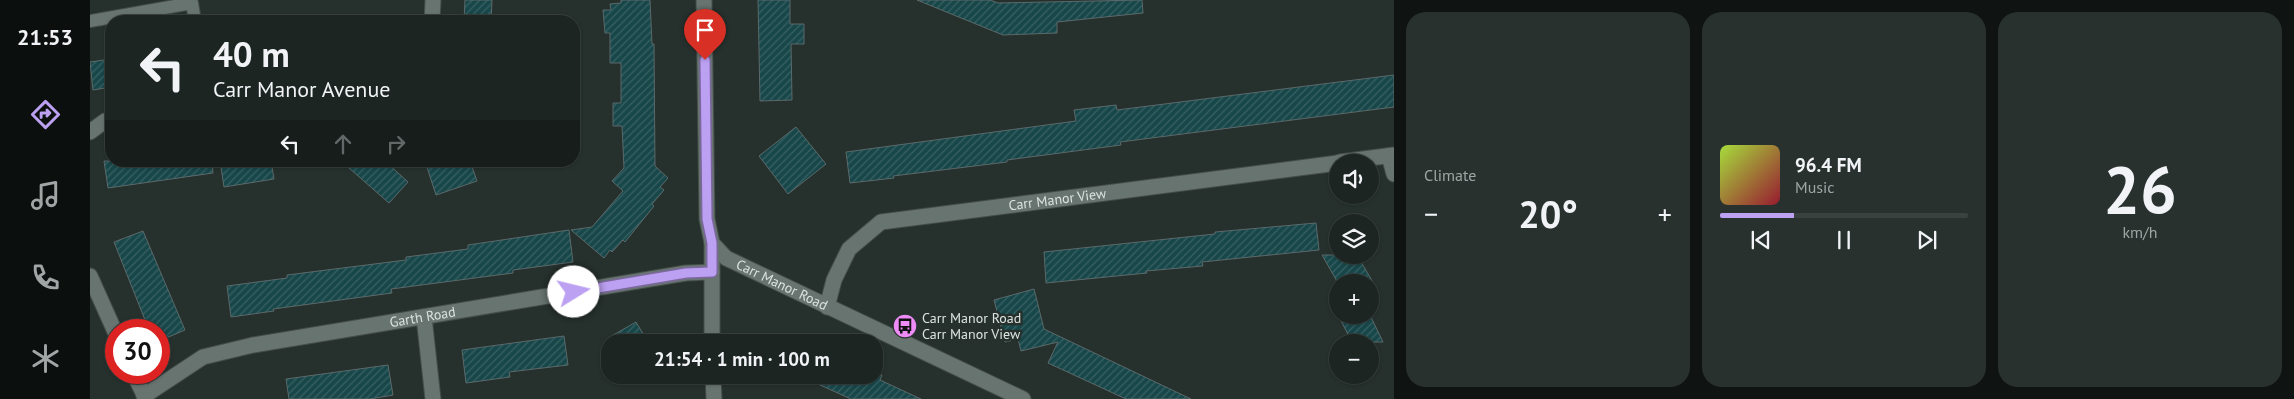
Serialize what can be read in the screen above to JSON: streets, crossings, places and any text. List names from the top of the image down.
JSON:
{
  "streets": {
    "street": ["Carr Manor View", "Carr Manor Road", "Garth Road"]
  },
  "crossings": [
    ["Carr Manor View", "Carr Manor Road"]
  ],
  "places": {
    "bus stop": ["Carr Manor Road Carr Manor View"]
  },
  "page": {
    "tabs": "21:53",
    "tile": [
      "Climate",
      ["26", "km/h"]
    ],
    "turn": ["40 m", "Carr Manor Avenue"],
    "song": ["96.4 FM", "Music"],
    "map_buttons": ["+", "−"],
    "heat": ["−", "20°", "+"],
    "limit": "30",
    "trip": "21:54 · 1 min · 100 m"
  }
}
